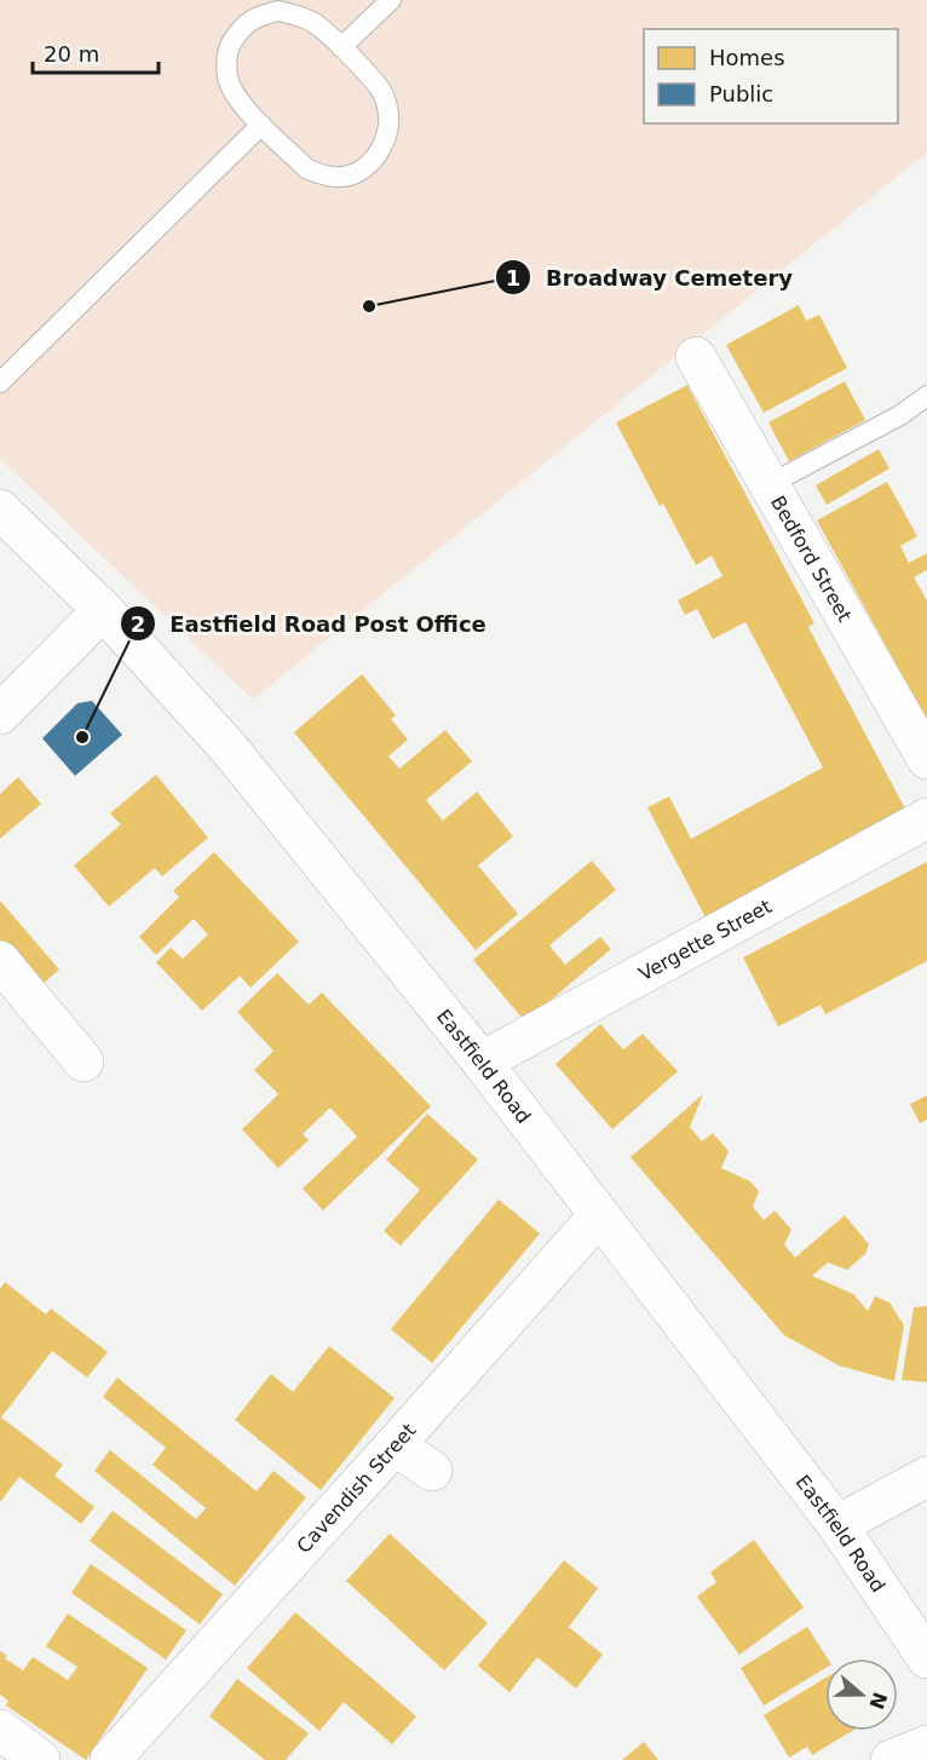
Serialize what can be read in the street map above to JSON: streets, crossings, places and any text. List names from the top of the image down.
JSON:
{
  "streets": {
    "street": [
      "Bedford Street",
      "Vergette Street",
      "Eastfield Road",
      "Cavendish Street"
    ]
  },
  "crossings": [
    ["Vergette Street", "Eastfield Road"],
    ["Eastfield Road", "Cavendish Street"]
  ],
  "places": ["Broadway Cemetery", "Eastfield Road Post Office"],
  "legend": ["Homes", "Public"],
  "scale_bar": "20 m",
  "north": "right"
}
